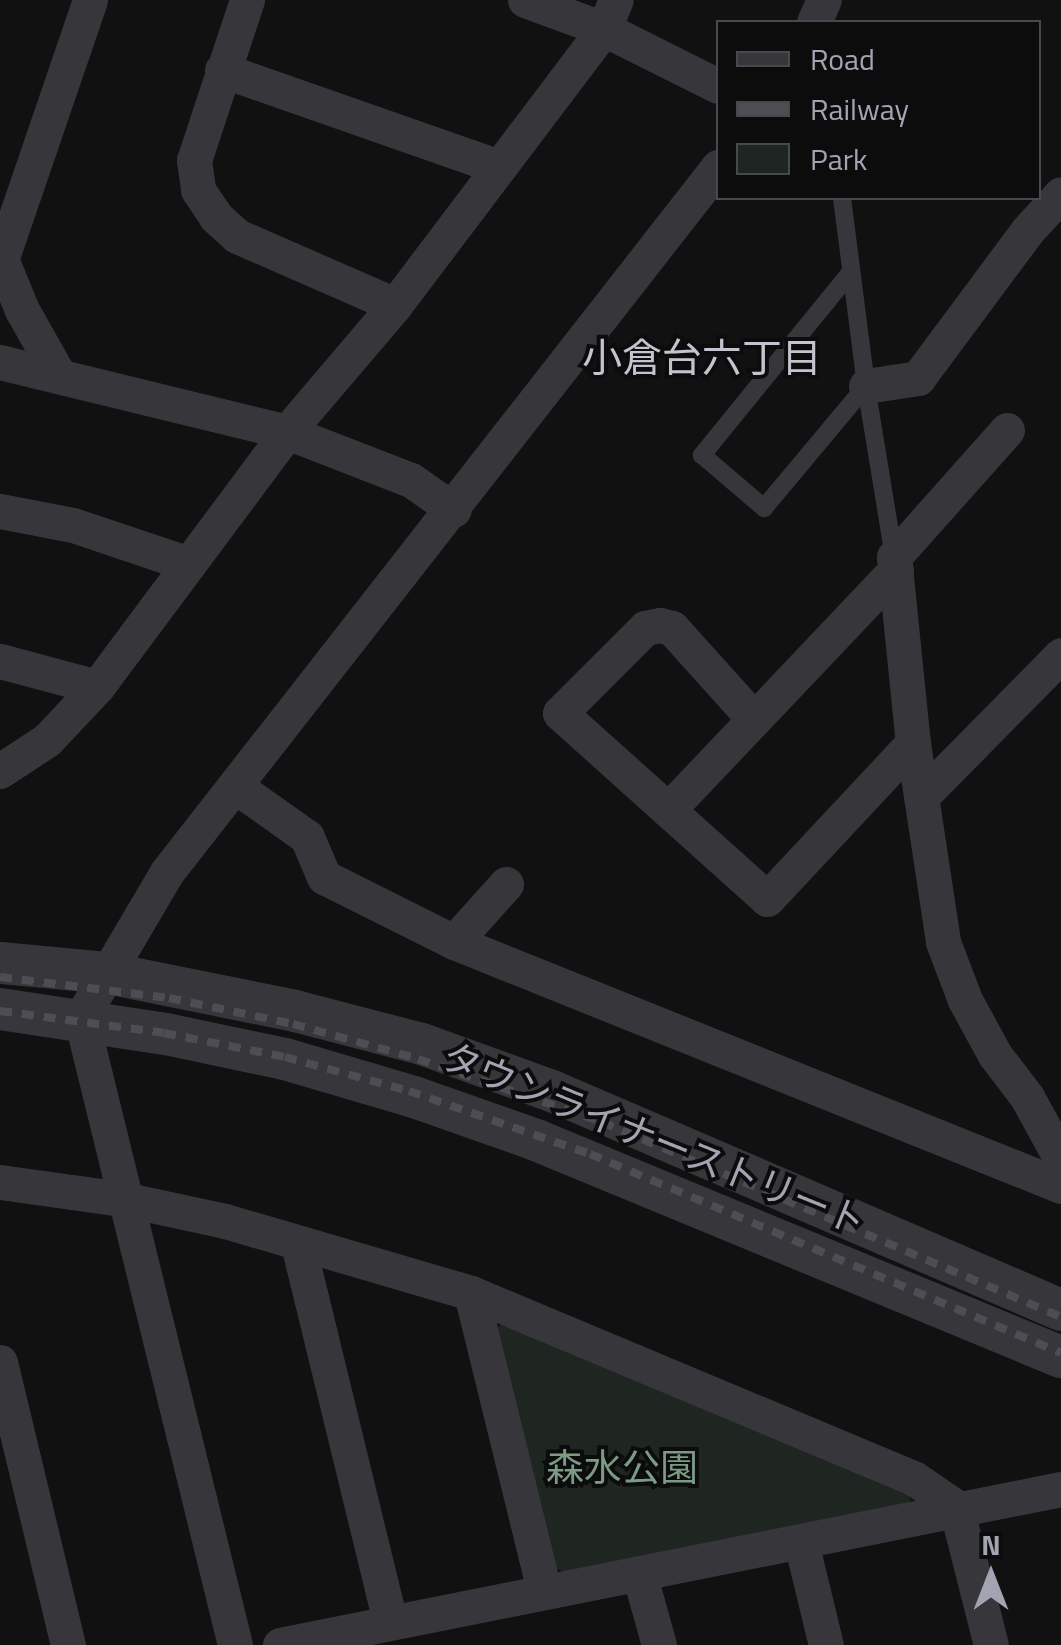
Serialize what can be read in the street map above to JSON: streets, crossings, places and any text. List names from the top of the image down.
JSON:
{
  "streets": {
    "street": ["タウンライナーストリート"]
  },
  "districts": ["小倉台六丁目"],
  "parks": ["森水公園"],
  "legend": ["Road", "Railway", "Park"],
  "north": "top"
}
